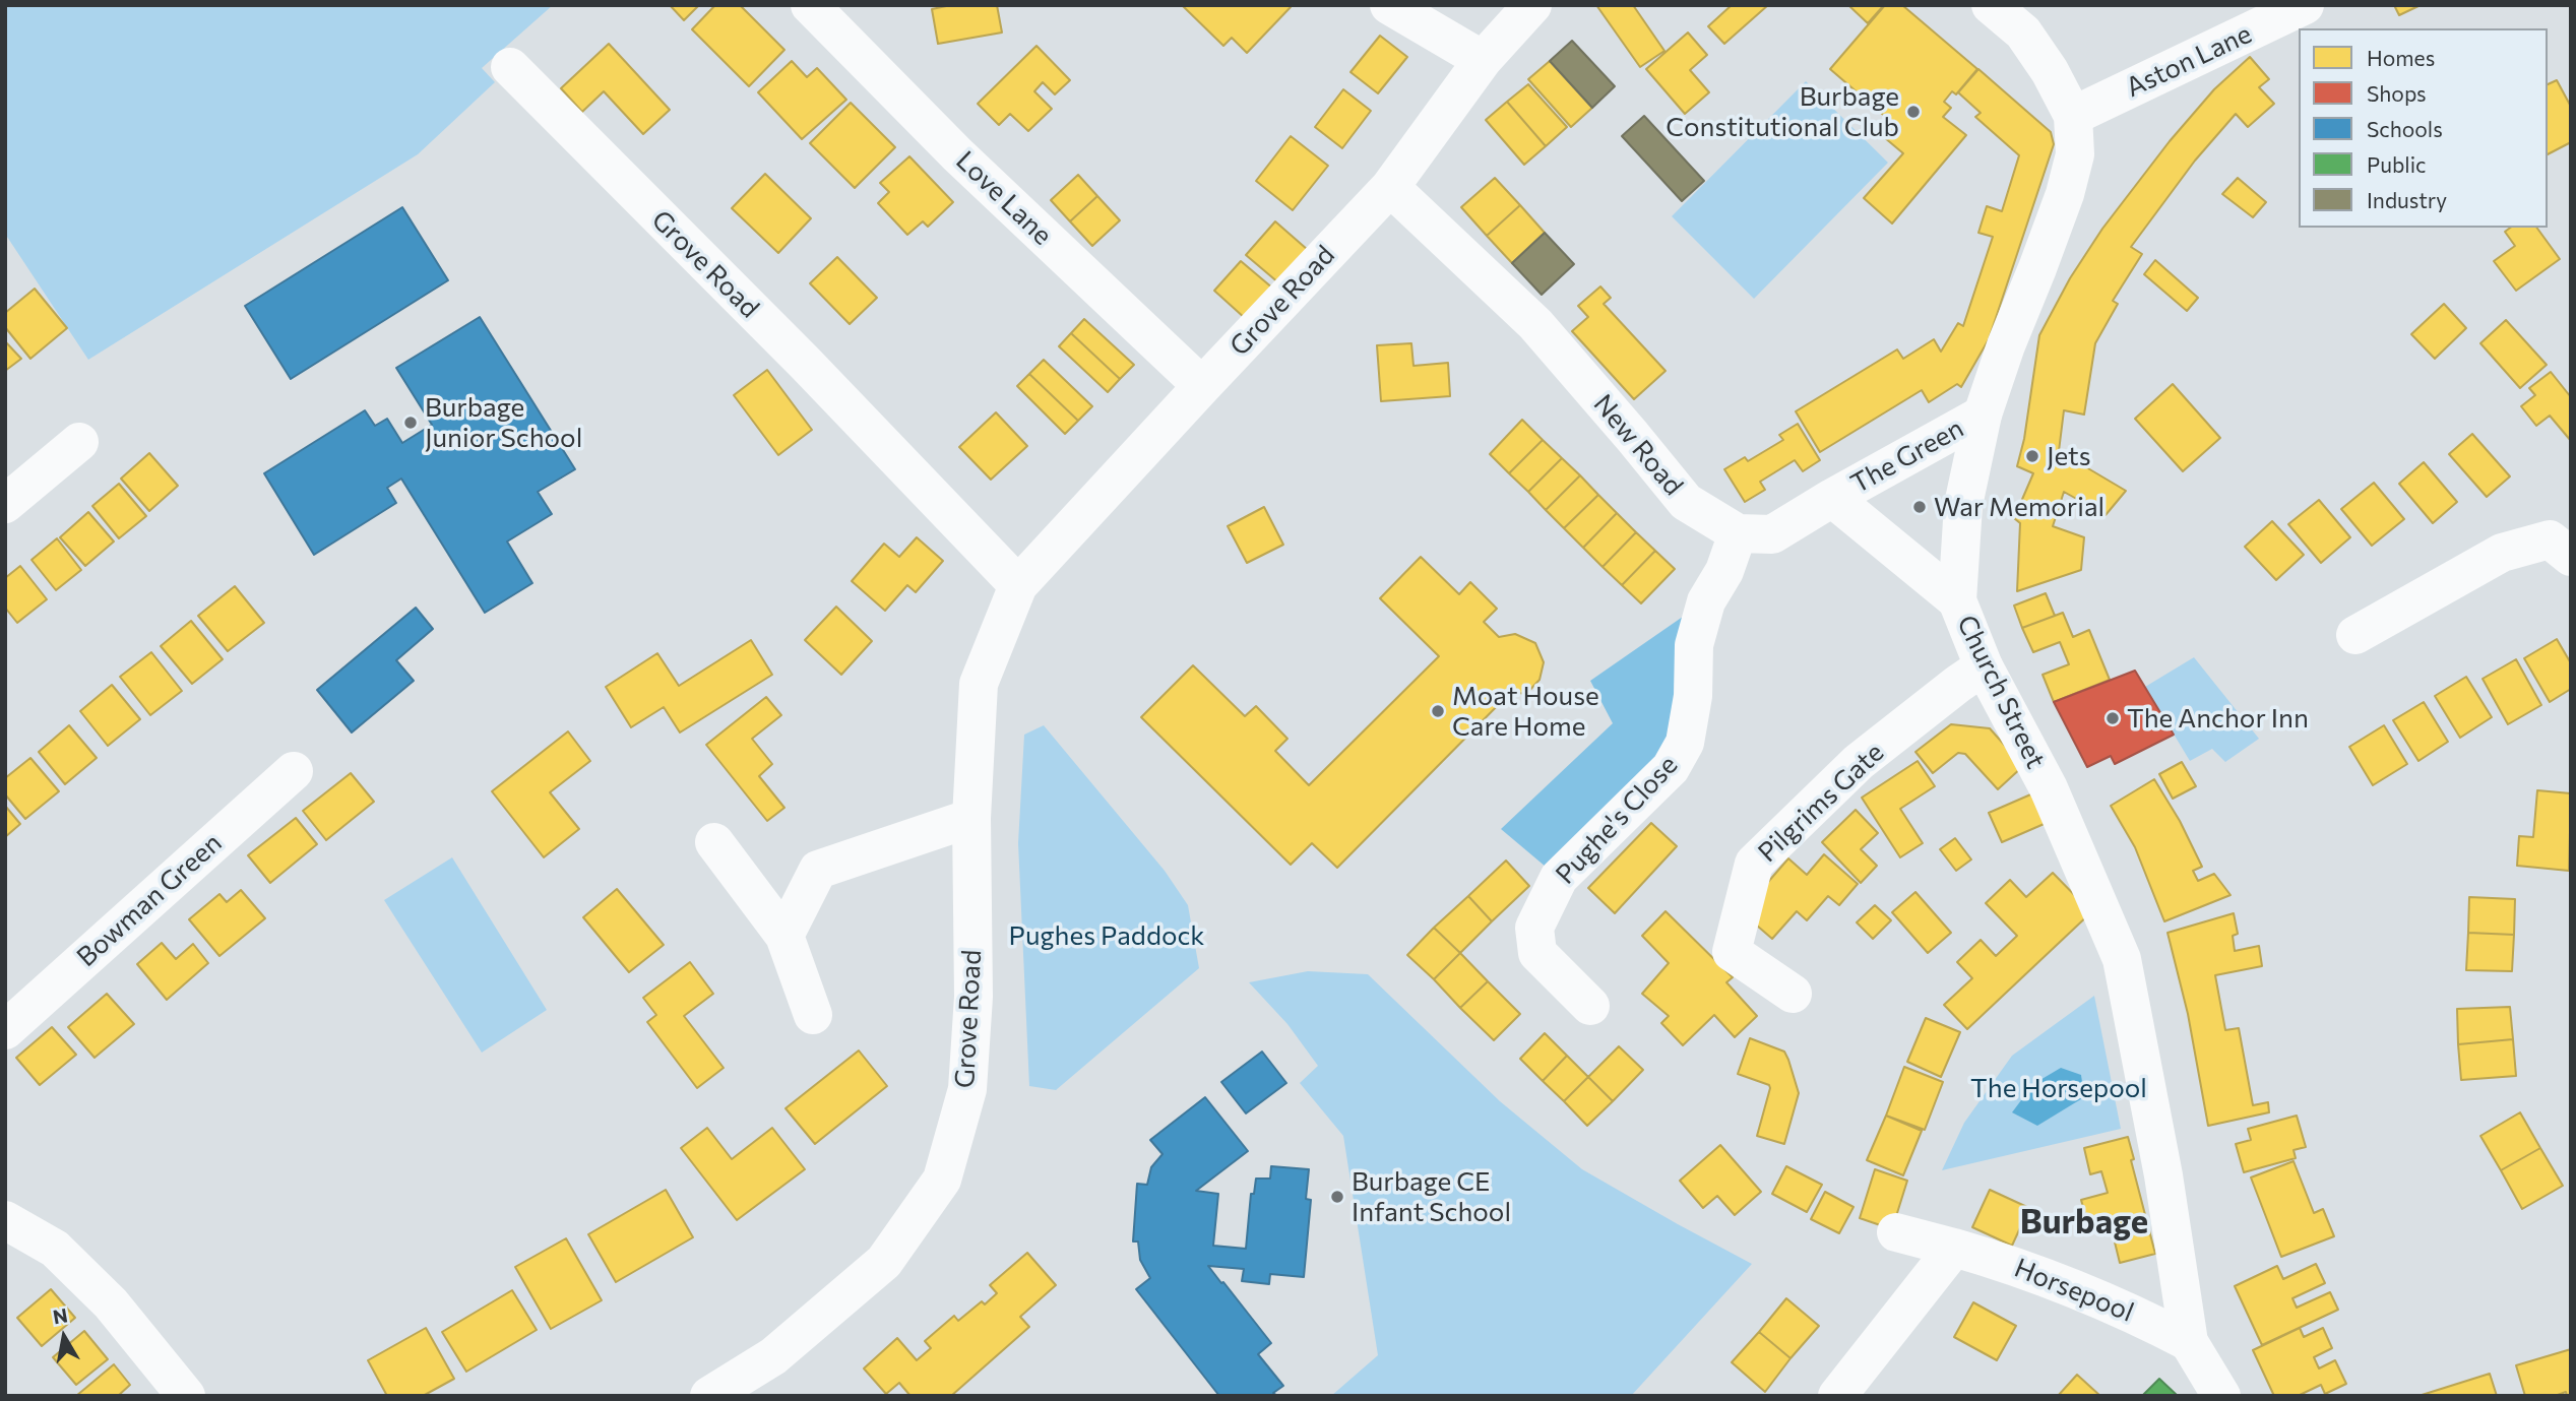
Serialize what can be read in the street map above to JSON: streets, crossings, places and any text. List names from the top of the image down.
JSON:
{
  "streets": {
    "street": [
      "Aston Lane",
      "Love Lane",
      "Grove Road",
      "New Road",
      "The Green",
      "Church Street",
      "Pilgrims Gate",
      "Pughe's Close",
      "Bowman Green",
      "Horsepool"
    ]
  },
  "crossings": [
    ["Aston Lane", "Church Street"],
    ["Love Lane", "Grove Road"],
    ["Grove Road", "New Road"],
    ["New Road", "Pughe's Close"],
    ["The Green", "Church Street"],
    ["Church Street", "Pilgrims Gate"],
    ["Church Street", "Horsepool"]
  ],
  "districts": ["Burbage"],
  "parks": ["Pughes Paddock", "The Horsepool"],
  "places": [
    "Burbage Constitutional Club",
    "Burbage Junior School",
    "Jets",
    "War Memorial",
    "Moat House Care Home",
    "The Anchor Inn",
    "Burbage CE Infant School"
  ],
  "legend": [
    "Homes",
    "Shops",
    "Schools",
    "Public",
    "Industry"
  ],
  "north": "top"
}
